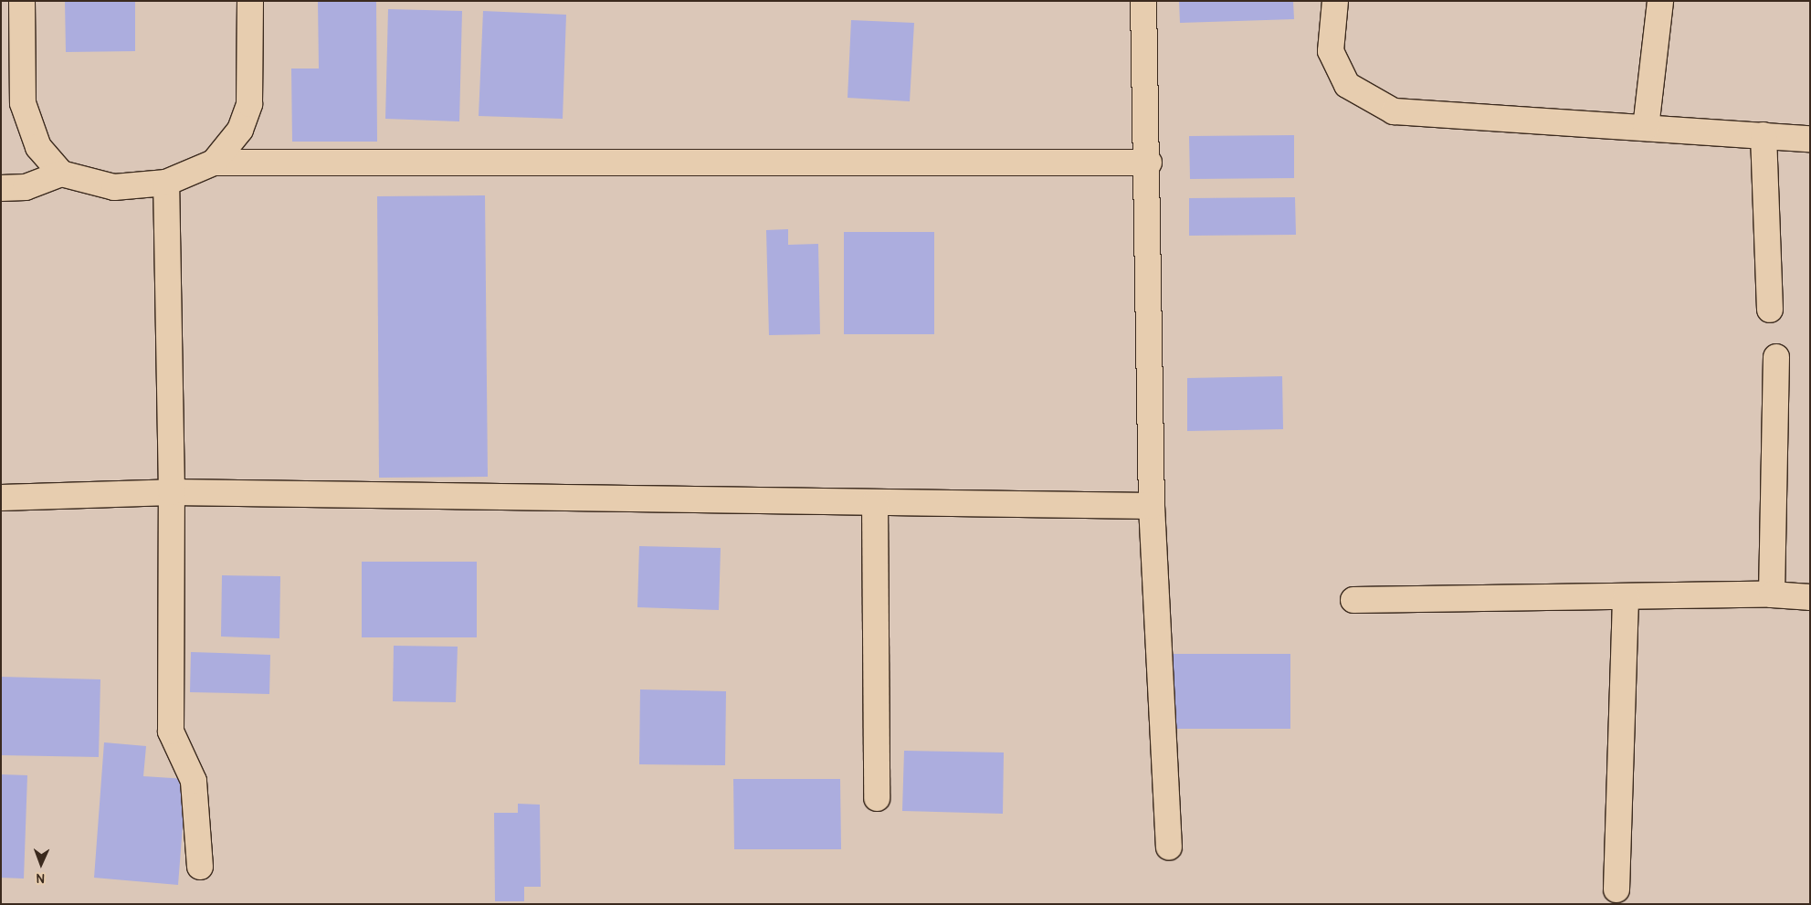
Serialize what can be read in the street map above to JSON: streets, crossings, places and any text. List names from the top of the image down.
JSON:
{
  "north": "bottom"
}
